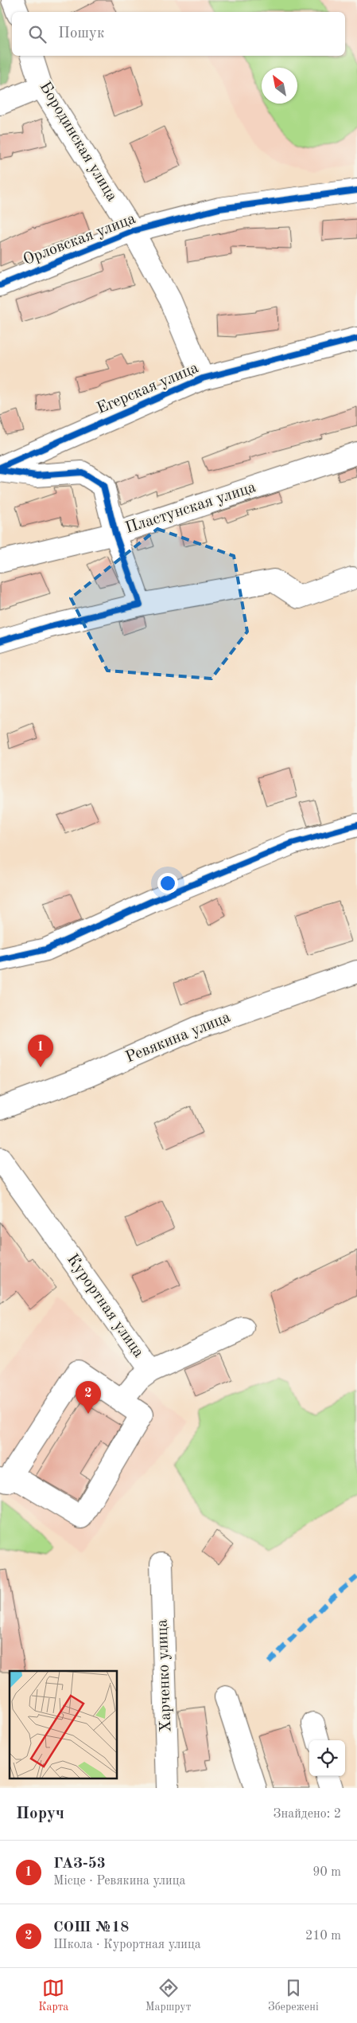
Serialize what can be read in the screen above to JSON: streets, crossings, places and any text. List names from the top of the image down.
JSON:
{
  "streets": {
    "street": [
      "Бородинская улица",
      "Орловская улица",
      "Егерская улица",
      "Пластунская улица",
      "Ревякина улица",
      "Курортная улица",
      "Харченко улица"
    ]
  },
  "crossings": [
    ["Бородинская улица", "Орловская улица"],
    ["Бородинская улица", "Егерская улица"]
  ],
  "north": "top left",
  "page": {
    "search": "Пошук",
    "pins": ["1", "2"],
    "heading": ["Поруч", "Знайдено: 2"],
    "list": [
      {
        "mark": "1",
        "name": "ГАЗ-53",
        "note": "Місце · Ревякина улица",
        "value": "90 m"
      },
      {
        "mark": "2",
        "name": "СОШ №18",
        "note": "Школа · Курортная улица",
        "value": "210 m"
      }
    ],
    "nav": ["Карта", "Маршрут", "Збережені"]
  }
}
